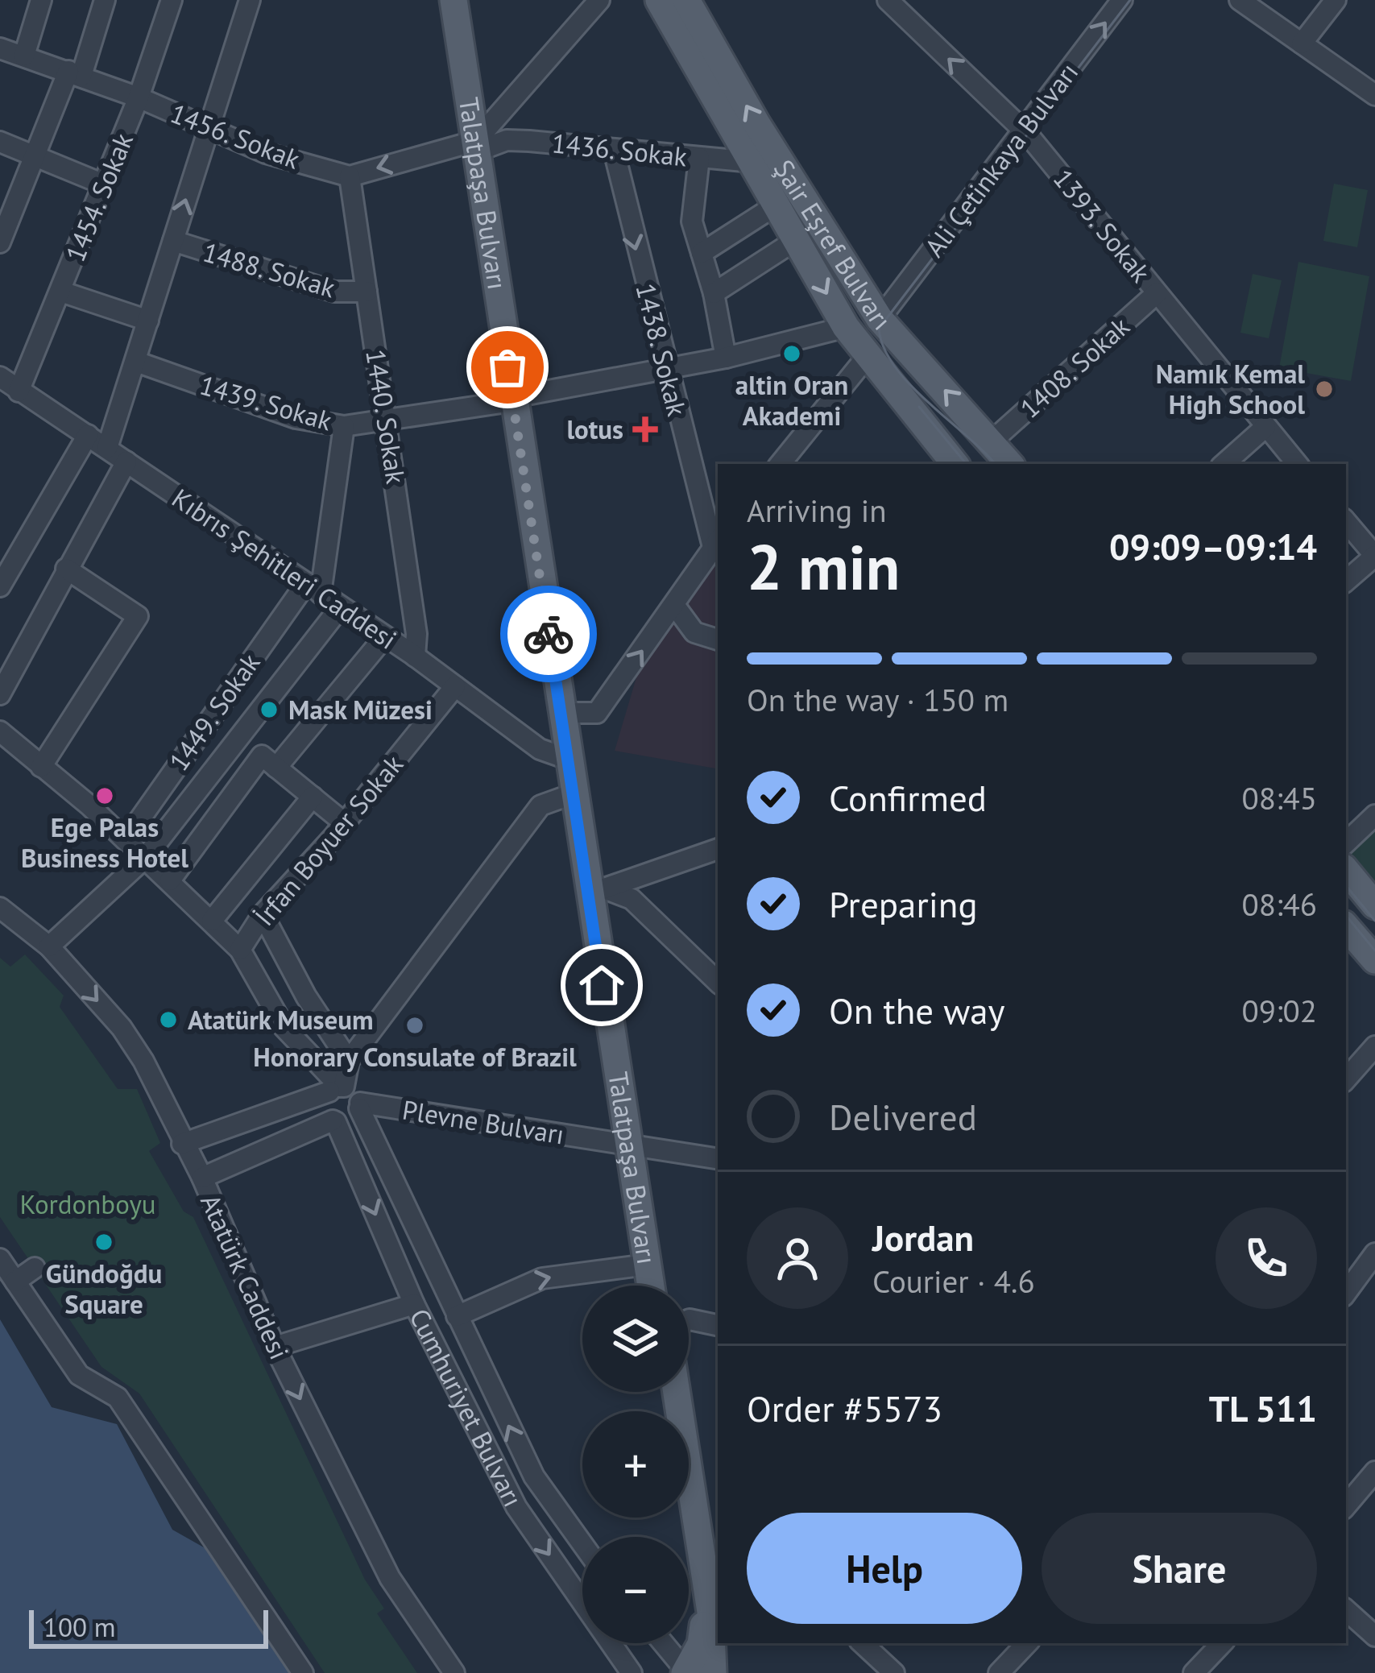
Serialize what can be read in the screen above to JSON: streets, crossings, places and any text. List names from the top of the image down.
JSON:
{
  "streets": {
    "main road": ["Talatpaşa Bulvarı", "Şair Eşref Bulvarı"],
    "street": [
      "1456. Sokak",
      "1436. Sokak",
      "Ali Çetinkaya Bulvarı",
      "1454. Sokak",
      "1393. Sokak",
      "1488. Sokak",
      "1438. Sokak",
      "1408. Sokak",
      "1439. Sokak",
      "1440. Sokak",
      "Kıbrıs Şehitleri Caddesi",
      "1449. Sokak",
      "İrfan Boyuer Sokak",
      "Plevne Bulvarı",
      "Atatürk Caddesi",
      "Cumhuriyet Bulvarı"
    ]
  },
  "crossings": [
    ["1456. Sokak", "1454. Sokak"],
    ["1456. Sokak", "1440. Sokak"],
    ["1436. Sokak", "Talatpaşa Bulvarı"],
    ["1436. Sokak", "Şair Eşref Bulvarı"],
    ["1436. Sokak", "1438. Sokak"],
    ["Ali Çetinkaya Bulvarı", "1393. Sokak"],
    ["Ali Çetinkaya Bulvarı", "Şair Eşref Bulvarı"],
    ["Talatpaşa Bulvarı", "1439. Sokak"],
    ["Talatpaşa Bulvarı", "Kıbrıs Şehitleri Caddesi"],
    ["Talatpaşa Bulvarı", "Plevne Bulvarı"],
    ["1454. Sokak", "Kıbrıs Şehitleri Caddesi"],
    ["1393. Sokak", "1408. Sokak"],
    ["Şair Eşref Bulvarı", "1408. Sokak"],
    ["Şair Eşref Bulvarı", "1439. Sokak"],
    ["1488. Sokak", "1440. Sokak"],
    ["1438. Sokak", "1439. Sokak"],
    ["1439. Sokak", "1440. Sokak"],
    ["1440. Sokak", "Kıbrıs Şehitleri Caddesi"],
    ["Kıbrıs Şehitleri Caddesi", "1449. Sokak"],
    ["Kıbrıs Şehitleri Caddesi", "İrfan Boyuer Sokak"],
    ["Plevne Bulvarı", "Cumhuriyet Bulvarı"]
  ],
  "one_way": ["Ali Çetinkaya Bulvarı"],
  "parks": ["Kordonboyu"],
  "places": {
    "other": [
      "altin Oran Akademi",
      "Namık Kemal High School",
      "Mask Müzesi",
      "Ege Palas Business Hotel",
      "Atatürk Museum",
      "Honorary Consulate of Brazil",
      "Gündoğdu Square"
    ],
    "health": ["lotus"]
  },
  "scale_bar": "100 m",
  "page": {
    "heading": ["2 min", "Arriving in", "09:09–09:14"],
    "panel": [
      "Jordan",
      "Courier · 4.6",
      "Order #5573",
      "TL 511"
    ],
    "bar": "On the way · 150 m",
    "list": [
      ["Confirmed", "08:45"],
      ["Preparing", "08:46"],
      ["On the way", "09:02"],
      "Delivered"
    ],
    "map_buttons": ["+", "−"],
    "buttons": ["Help", "Share"],
    "scale": "100 m"
  }
}
